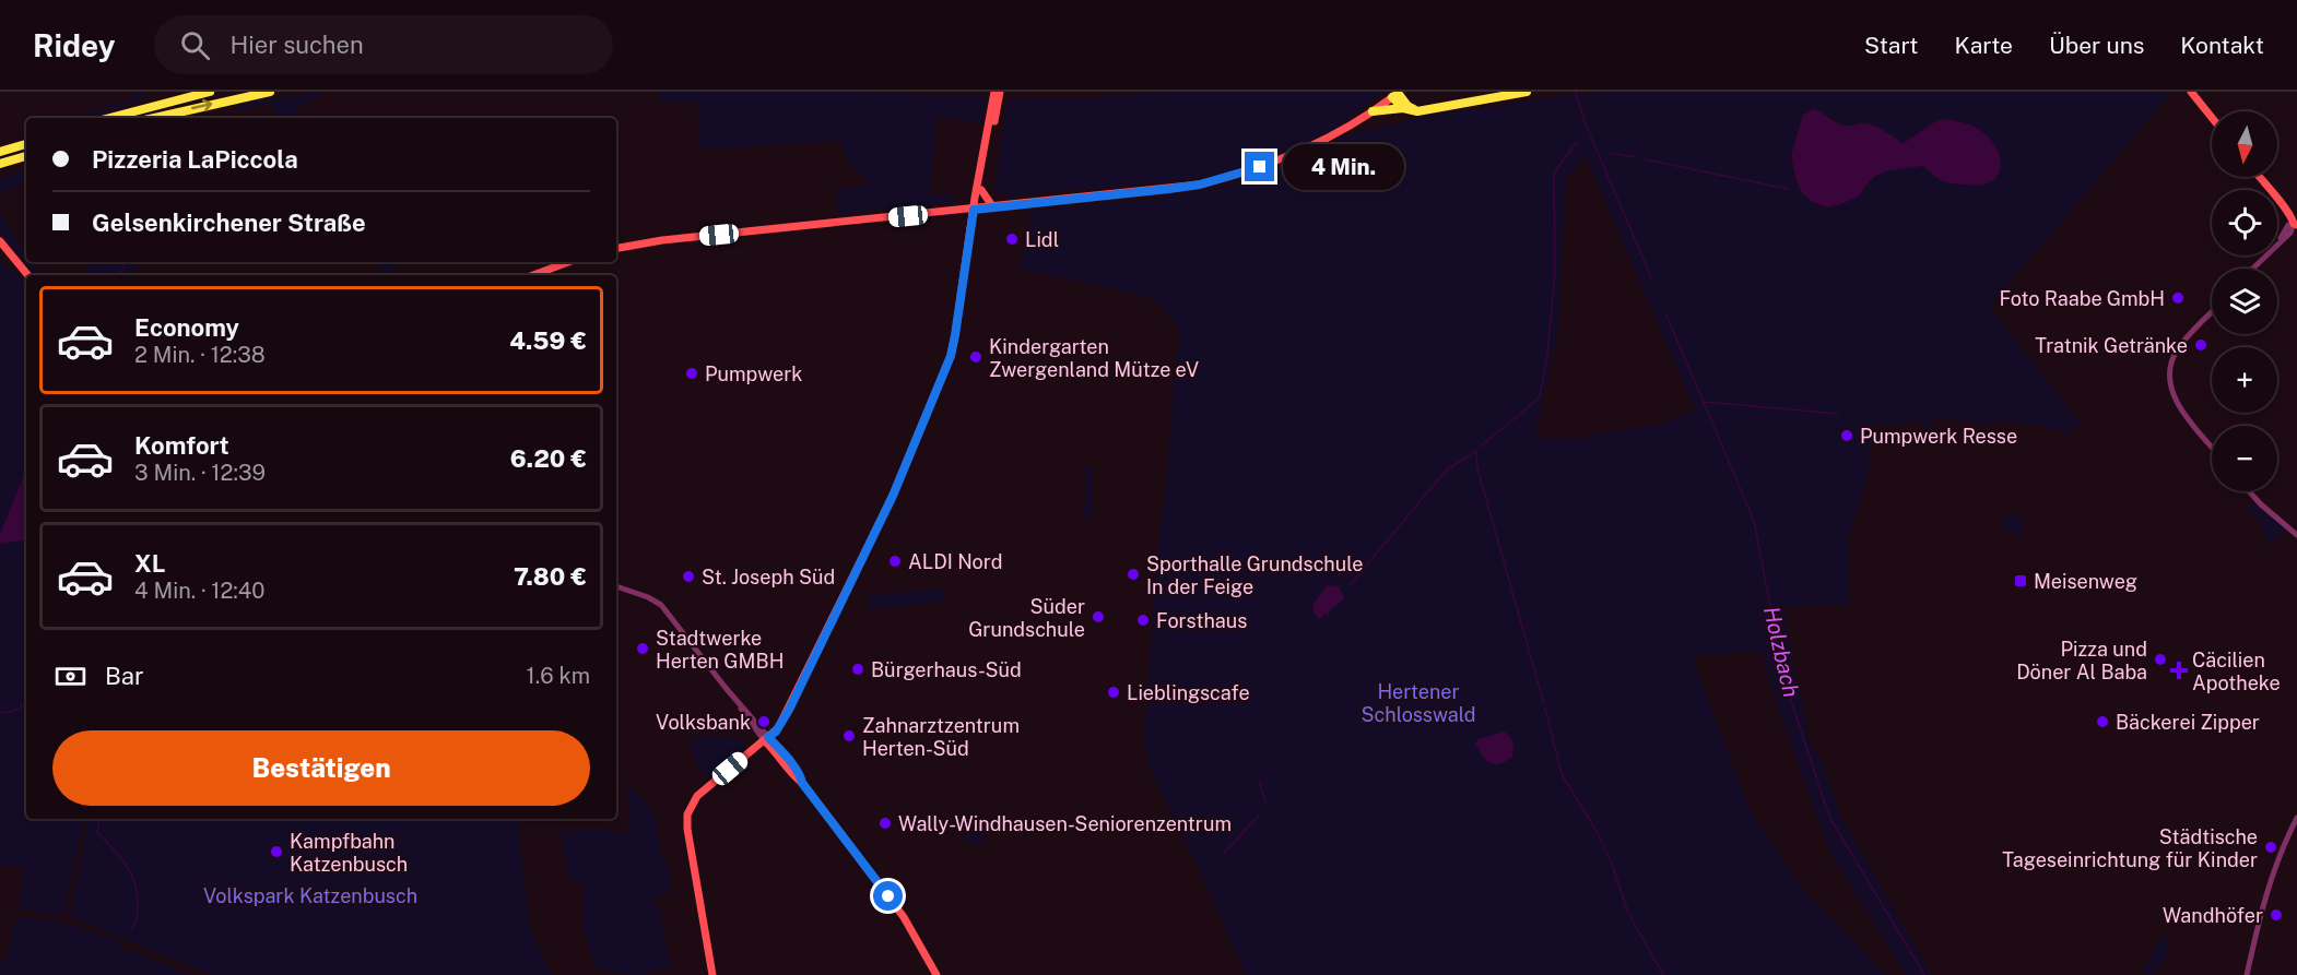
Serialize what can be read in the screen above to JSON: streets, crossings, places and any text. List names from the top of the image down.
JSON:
{
  "water": ["Holzbach"],
  "parks": ["Hertener Schlosswald", "Volkspark Katzenbusch"],
  "places": {
    "other": [
      "Lidl",
      "Foto Raabe GmbH",
      "Tratnik Getränke",
      "Kindergarten Zwergenland Mütze eV",
      "Pumpwerk",
      "Pumpwerk Resse",
      "ALDI Nord",
      "Sporthalle Grundschule In der Feige",
      "St. Joseph Süd",
      "Süder Grundschule",
      "Forsthaus",
      "Stadtwerke Herten GMBH",
      "Pizza und Döner Al Baba",
      "Bürgerhaus-Süd",
      "Lieblingscafe",
      "Volksbank",
      "Bäckerei Zipper",
      "Zahnarztzentrum Herten-Süd",
      "Wally-Windhausen-Seniorenzentrum",
      "Städtische Tageseinrichtung für Kinder",
      "Kampfbahn Katzenbusch",
      "Wandhöfer"
    ],
    "transit": ["Meisenweg"],
    "health": ["Cäcilien Apotheke"]
  },
  "north": "bottom",
  "page": {
    "header": "Ridey",
    "search": "Hier suchen",
    "nav": [
      "Start",
      "Karte",
      "Über uns",
      "Kontakt"
    ],
    "map_buttons": ["+", "−"],
    "banner": ["Pizzeria LaPiccola", "Gelsenkirchener Straße"],
    "bubble": "4 Min.",
    "list": [
      {
        "name": "Economy",
        "note": "2 Min. · 12:38",
        "value": "4.59 €"
      },
      {
        "name": "Komfort",
        "note": "3 Min. · 12:39",
        "value": "6.20 €"
      },
      {
        "name": "XL",
        "note": "4 Min. · 12:40",
        "value": "7.80 €"
      }
    ],
    "pay": ["Bar", "1.6 km"],
    "buttons": "Bestätigen"
  }
}
